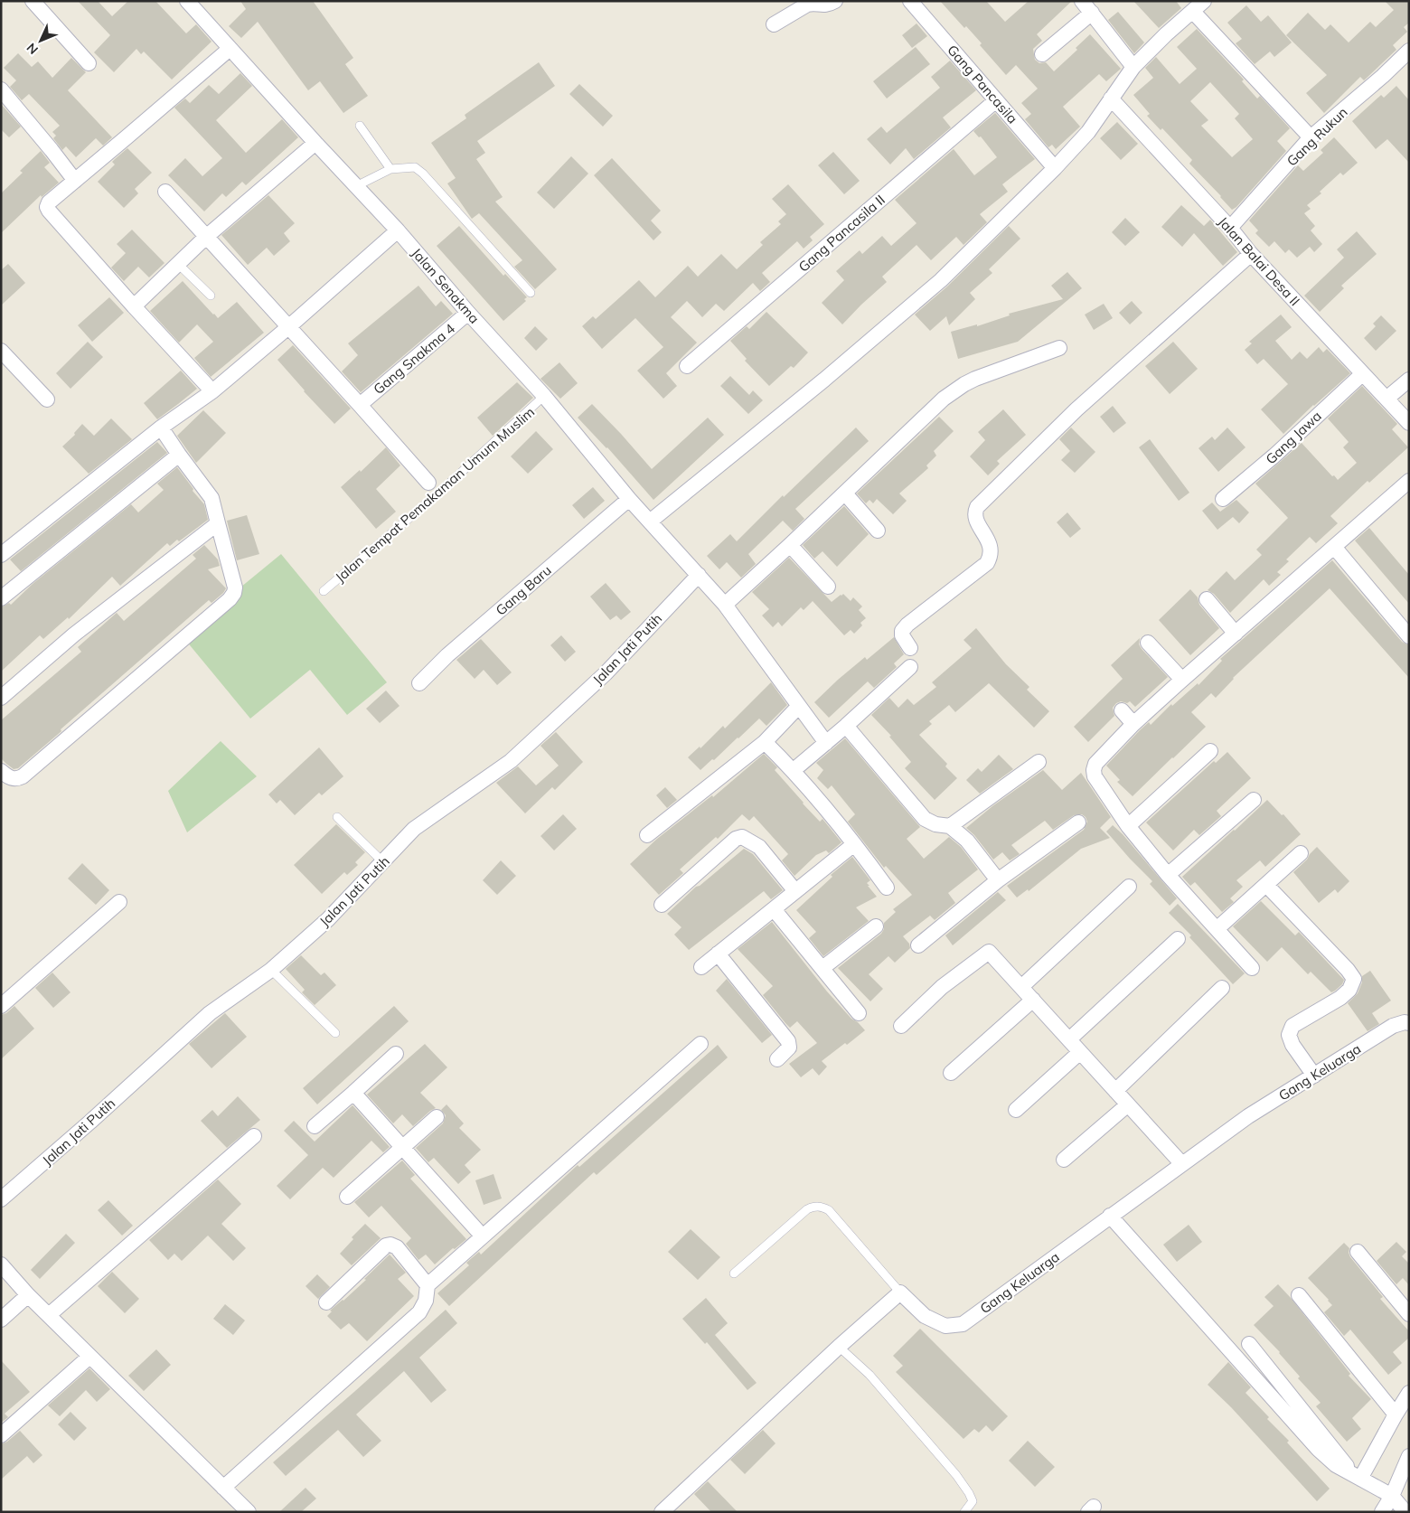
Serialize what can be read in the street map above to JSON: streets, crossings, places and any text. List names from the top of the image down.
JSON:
{
  "streets": {
    "street": [
      "Gang Pancasila",
      "Gang Rukun",
      "Gang Pancasila II",
      "Jalan Balai Desa II",
      "Jalan Senakma",
      "Gang Snakma 4",
      "Gang Jawa",
      "Gang Baru",
      "Jalan Jati Putih",
      "Gang Keluarga"
    ],
    "lane": ["Jalan Tempat Pemakaman Umum Muslim"]
  },
  "crossings": [
    ["Gang Pancasila", "Gang Pancasila II"],
    ["Gang Rukun", "Jalan Balai Desa II"],
    ["Jalan Balai Desa II", "Gang Jawa"],
    ["Jalan Senakma", "Gang Snakma 4"],
    ["Jalan Senakma", "Jalan Tempat Pemakaman Umum Muslim"],
    ["Jalan Senakma", "Gang Baru"],
    ["Jalan Senakma", "Jalan Jati Putih"]
  ],
  "north": "bottom left"
}
